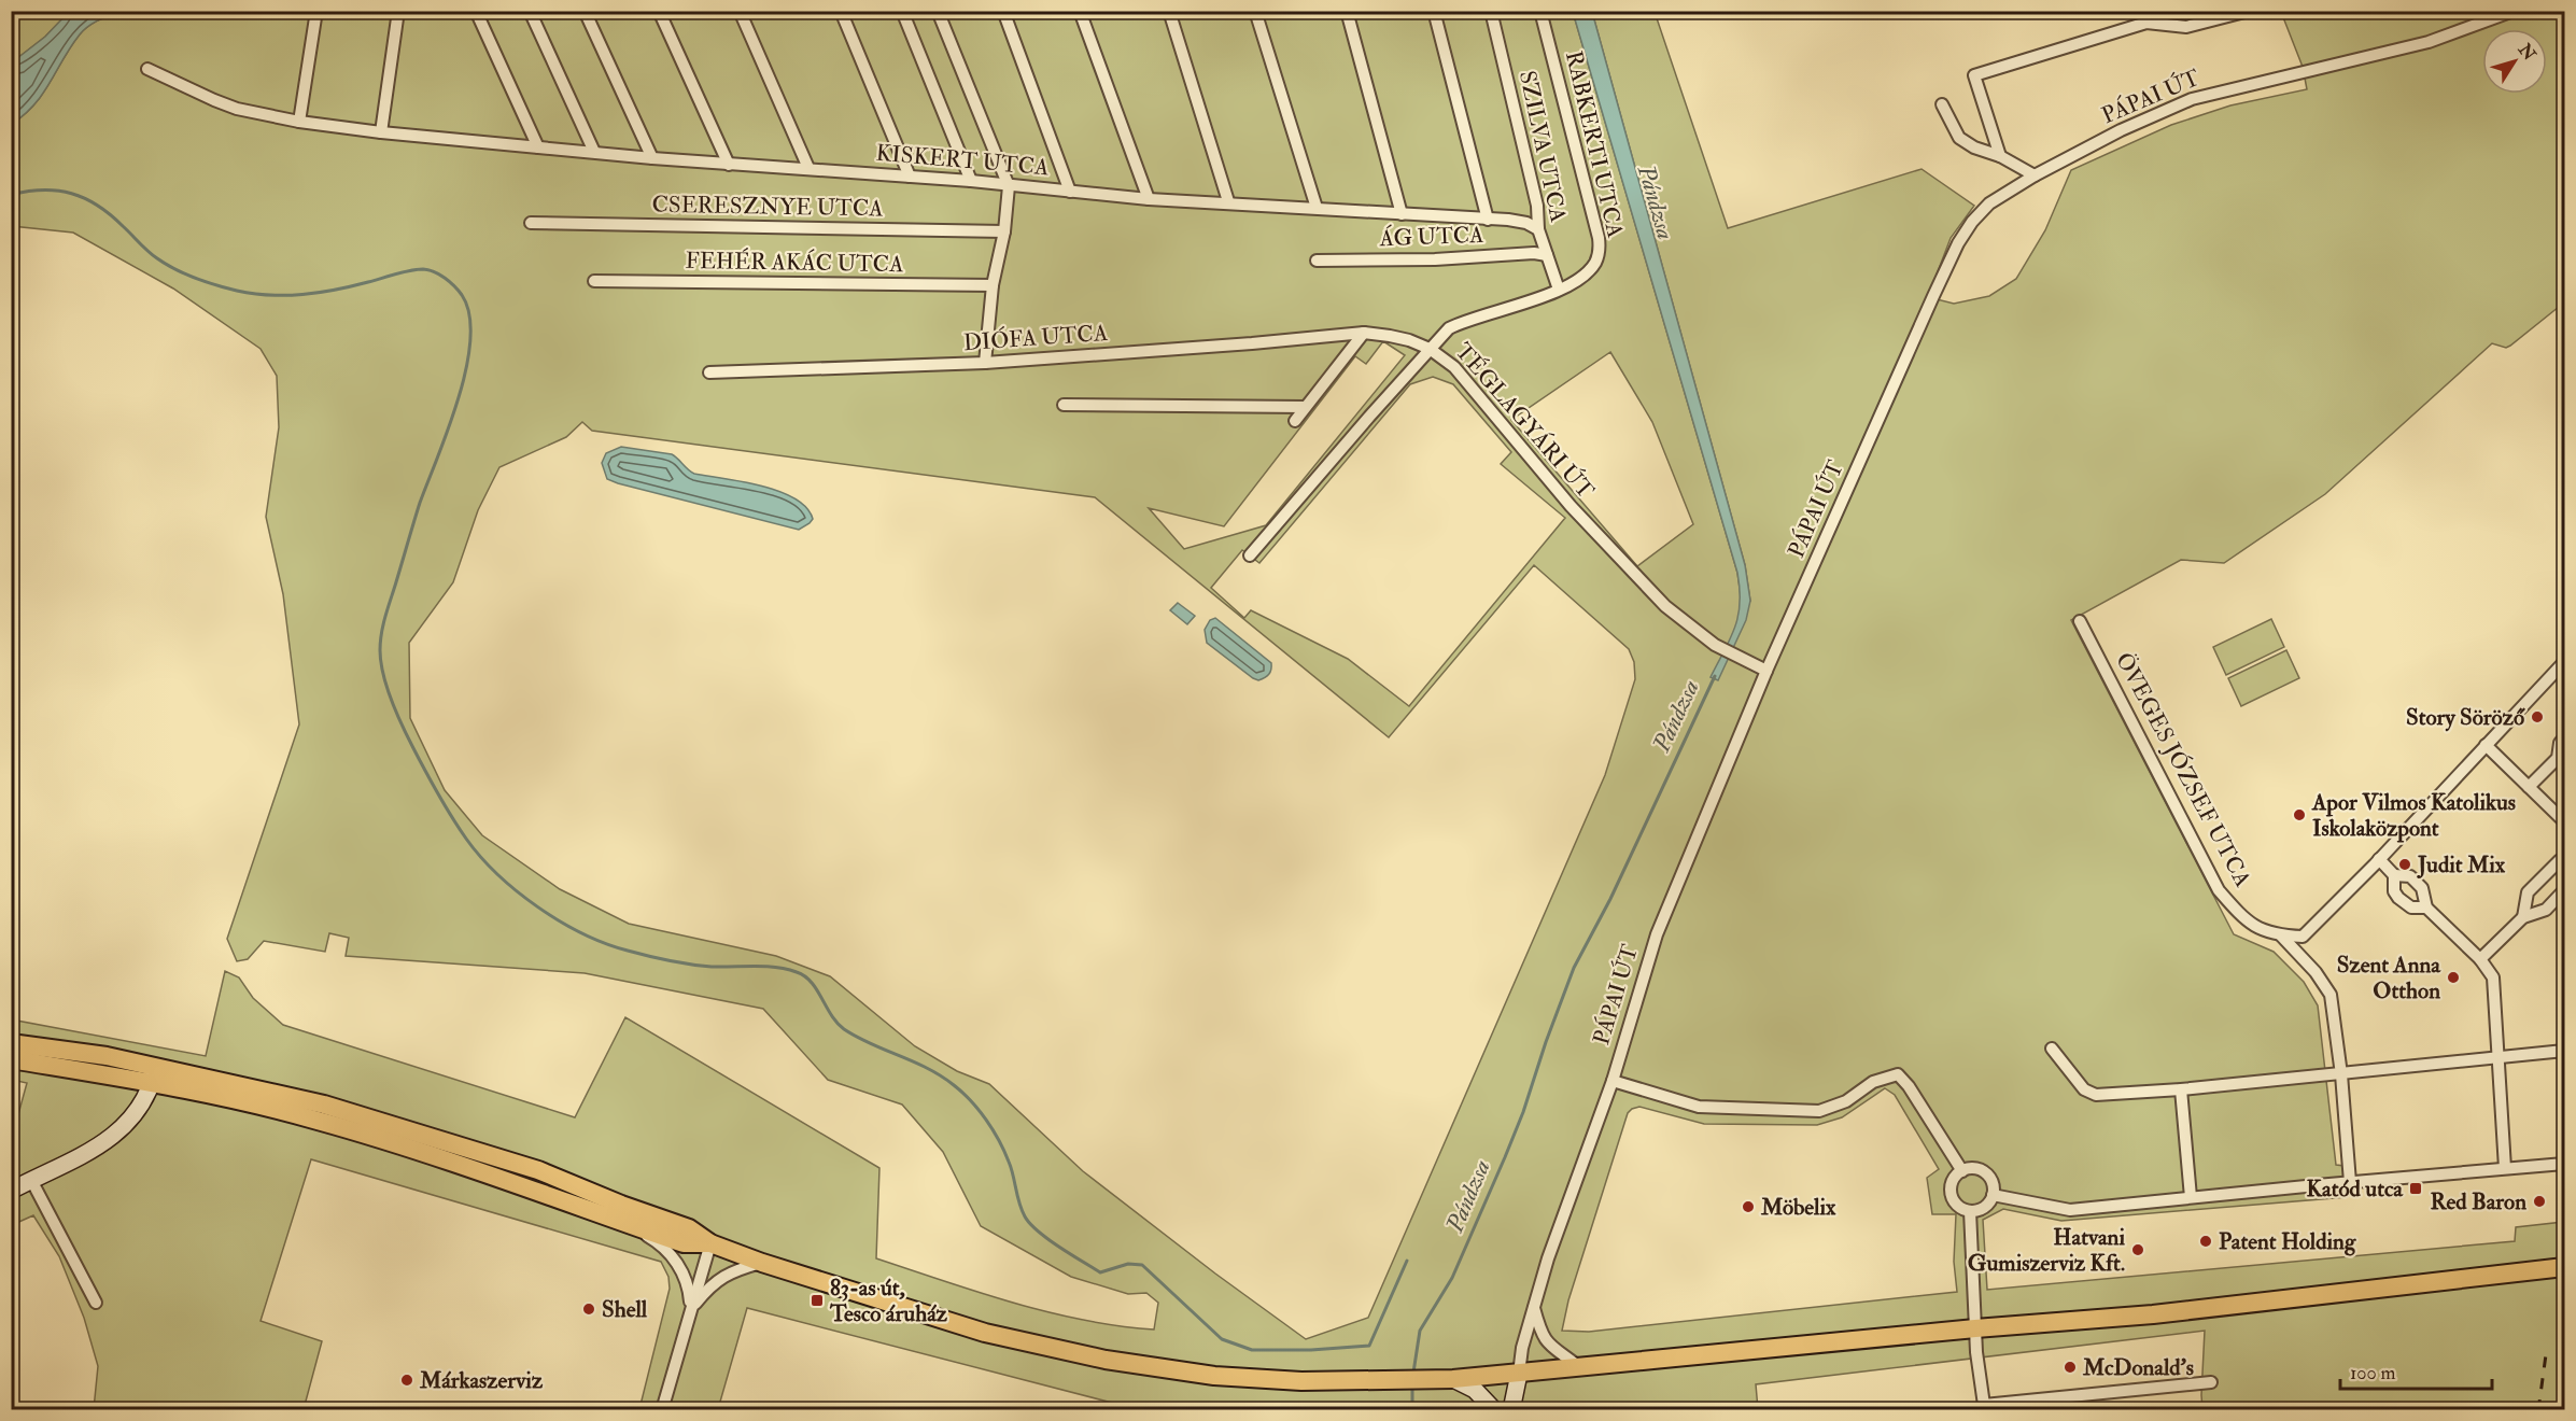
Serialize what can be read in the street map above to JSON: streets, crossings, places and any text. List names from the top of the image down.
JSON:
{
  "streets": {
    "street": [
      "PÁPAI ÚT",
      "RABKERTI UTCA",
      "SZILVA UTCA",
      "KISKERT UTCA",
      "CSERESZNYE UTCA",
      "ÁG UTCA",
      "FEHÉR AKÁC UTCA",
      "DIÓFA UTCA",
      "TÉGLAGYÁRI ÚT",
      "ÖVEGES JÓZSEF UTCA"
    ]
  },
  "crossings": [
    ["PÁPAI ÚT", "TÉGLAGYÁRI ÚT"],
    ["RABKERTI UTCA", "SZILVA UTCA"],
    ["RABKERTI UTCA", "TÉGLAGYÁRI ÚT"],
    ["SZILVA UTCA", "KISKERT UTCA"],
    ["SZILVA UTCA", "ÁG UTCA"]
  ],
  "water": ["Pándzsa"],
  "places": {
    "other": [
      "Story Söröző",
      "Apor Vilmos Katolikus Iskolaközpont",
      "Judit Mix",
      "Szent Anna Otthon",
      "Red Baron",
      "Möbelix",
      "Patent Holding",
      "Hatvani Gumiszerviz Kft.",
      "Shell",
      "McDonald's",
      "Márkaszerviz"
    ],
    "transit": ["Katód utca", "83-as út, Tesco áruház"]
  },
  "scale_bar": "100 m",
  "north": "top right"
}
